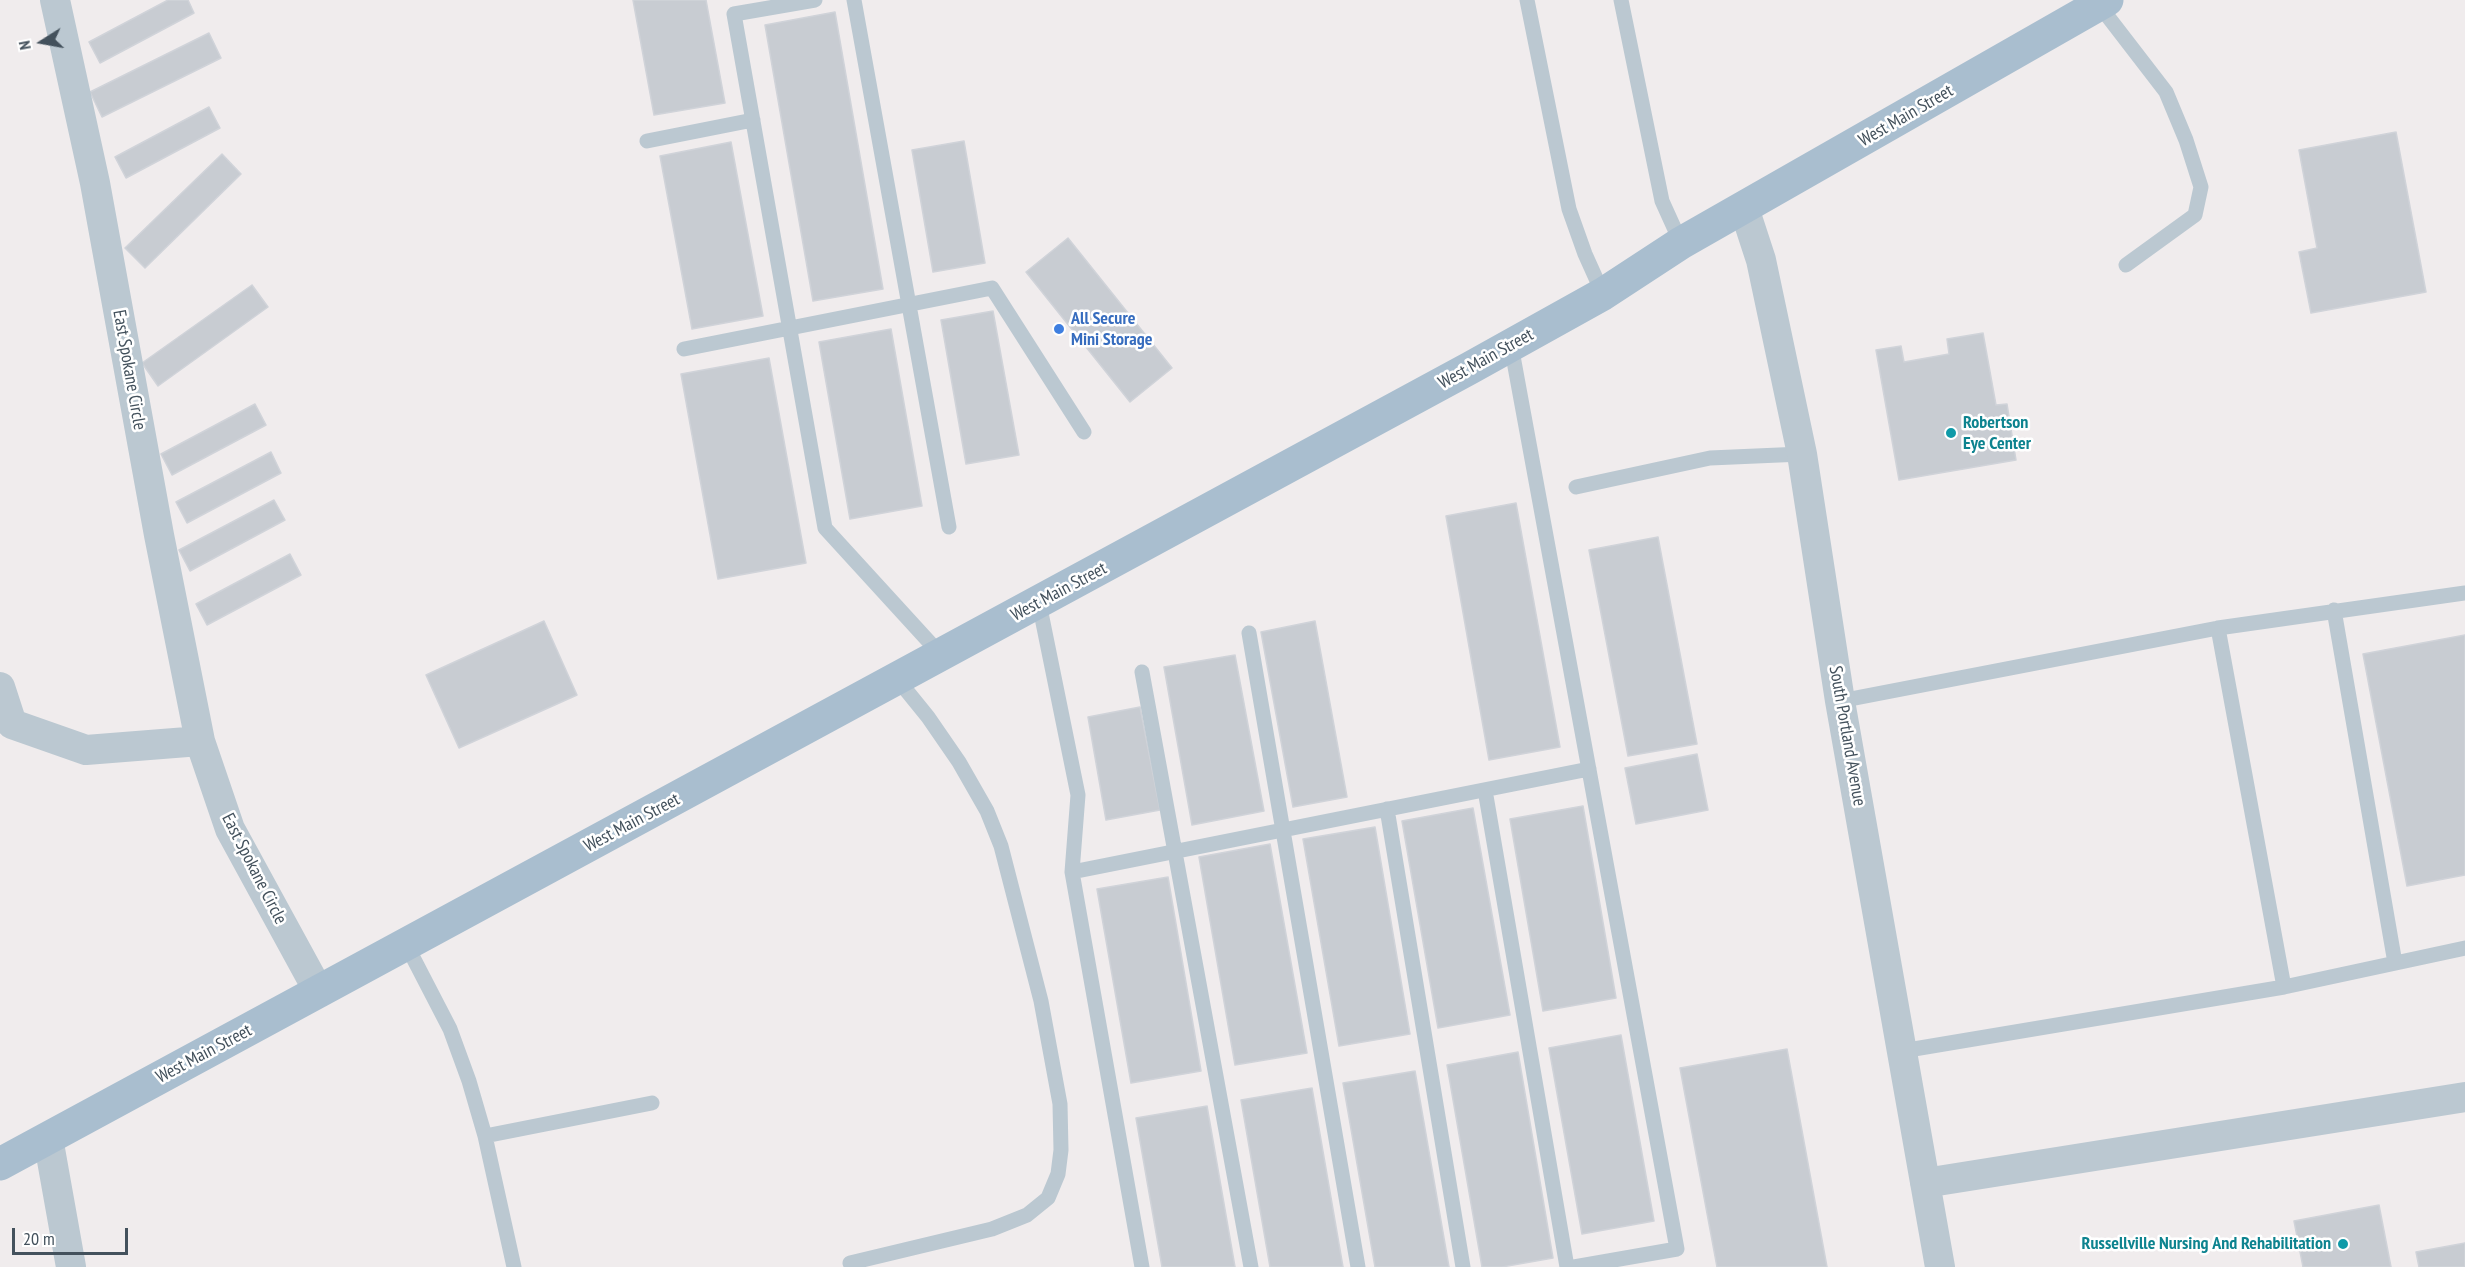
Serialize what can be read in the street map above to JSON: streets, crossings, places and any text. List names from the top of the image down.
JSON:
{
  "streets": {
    "main road": ["West Main Street"],
    "street": ["East Spokane Circle", "South Portland Avenue"]
  },
  "crossings": [
    ["West Main Street", "East Spokane Circle"],
    ["West Main Street", "South Portland Avenue"]
  ],
  "places": ["All Secure Mini Storage", "Robertson Eye Center", "Russellville Nursing And Rehabilitation"],
  "scale_bar": "20 m",
  "north": "left"
}
